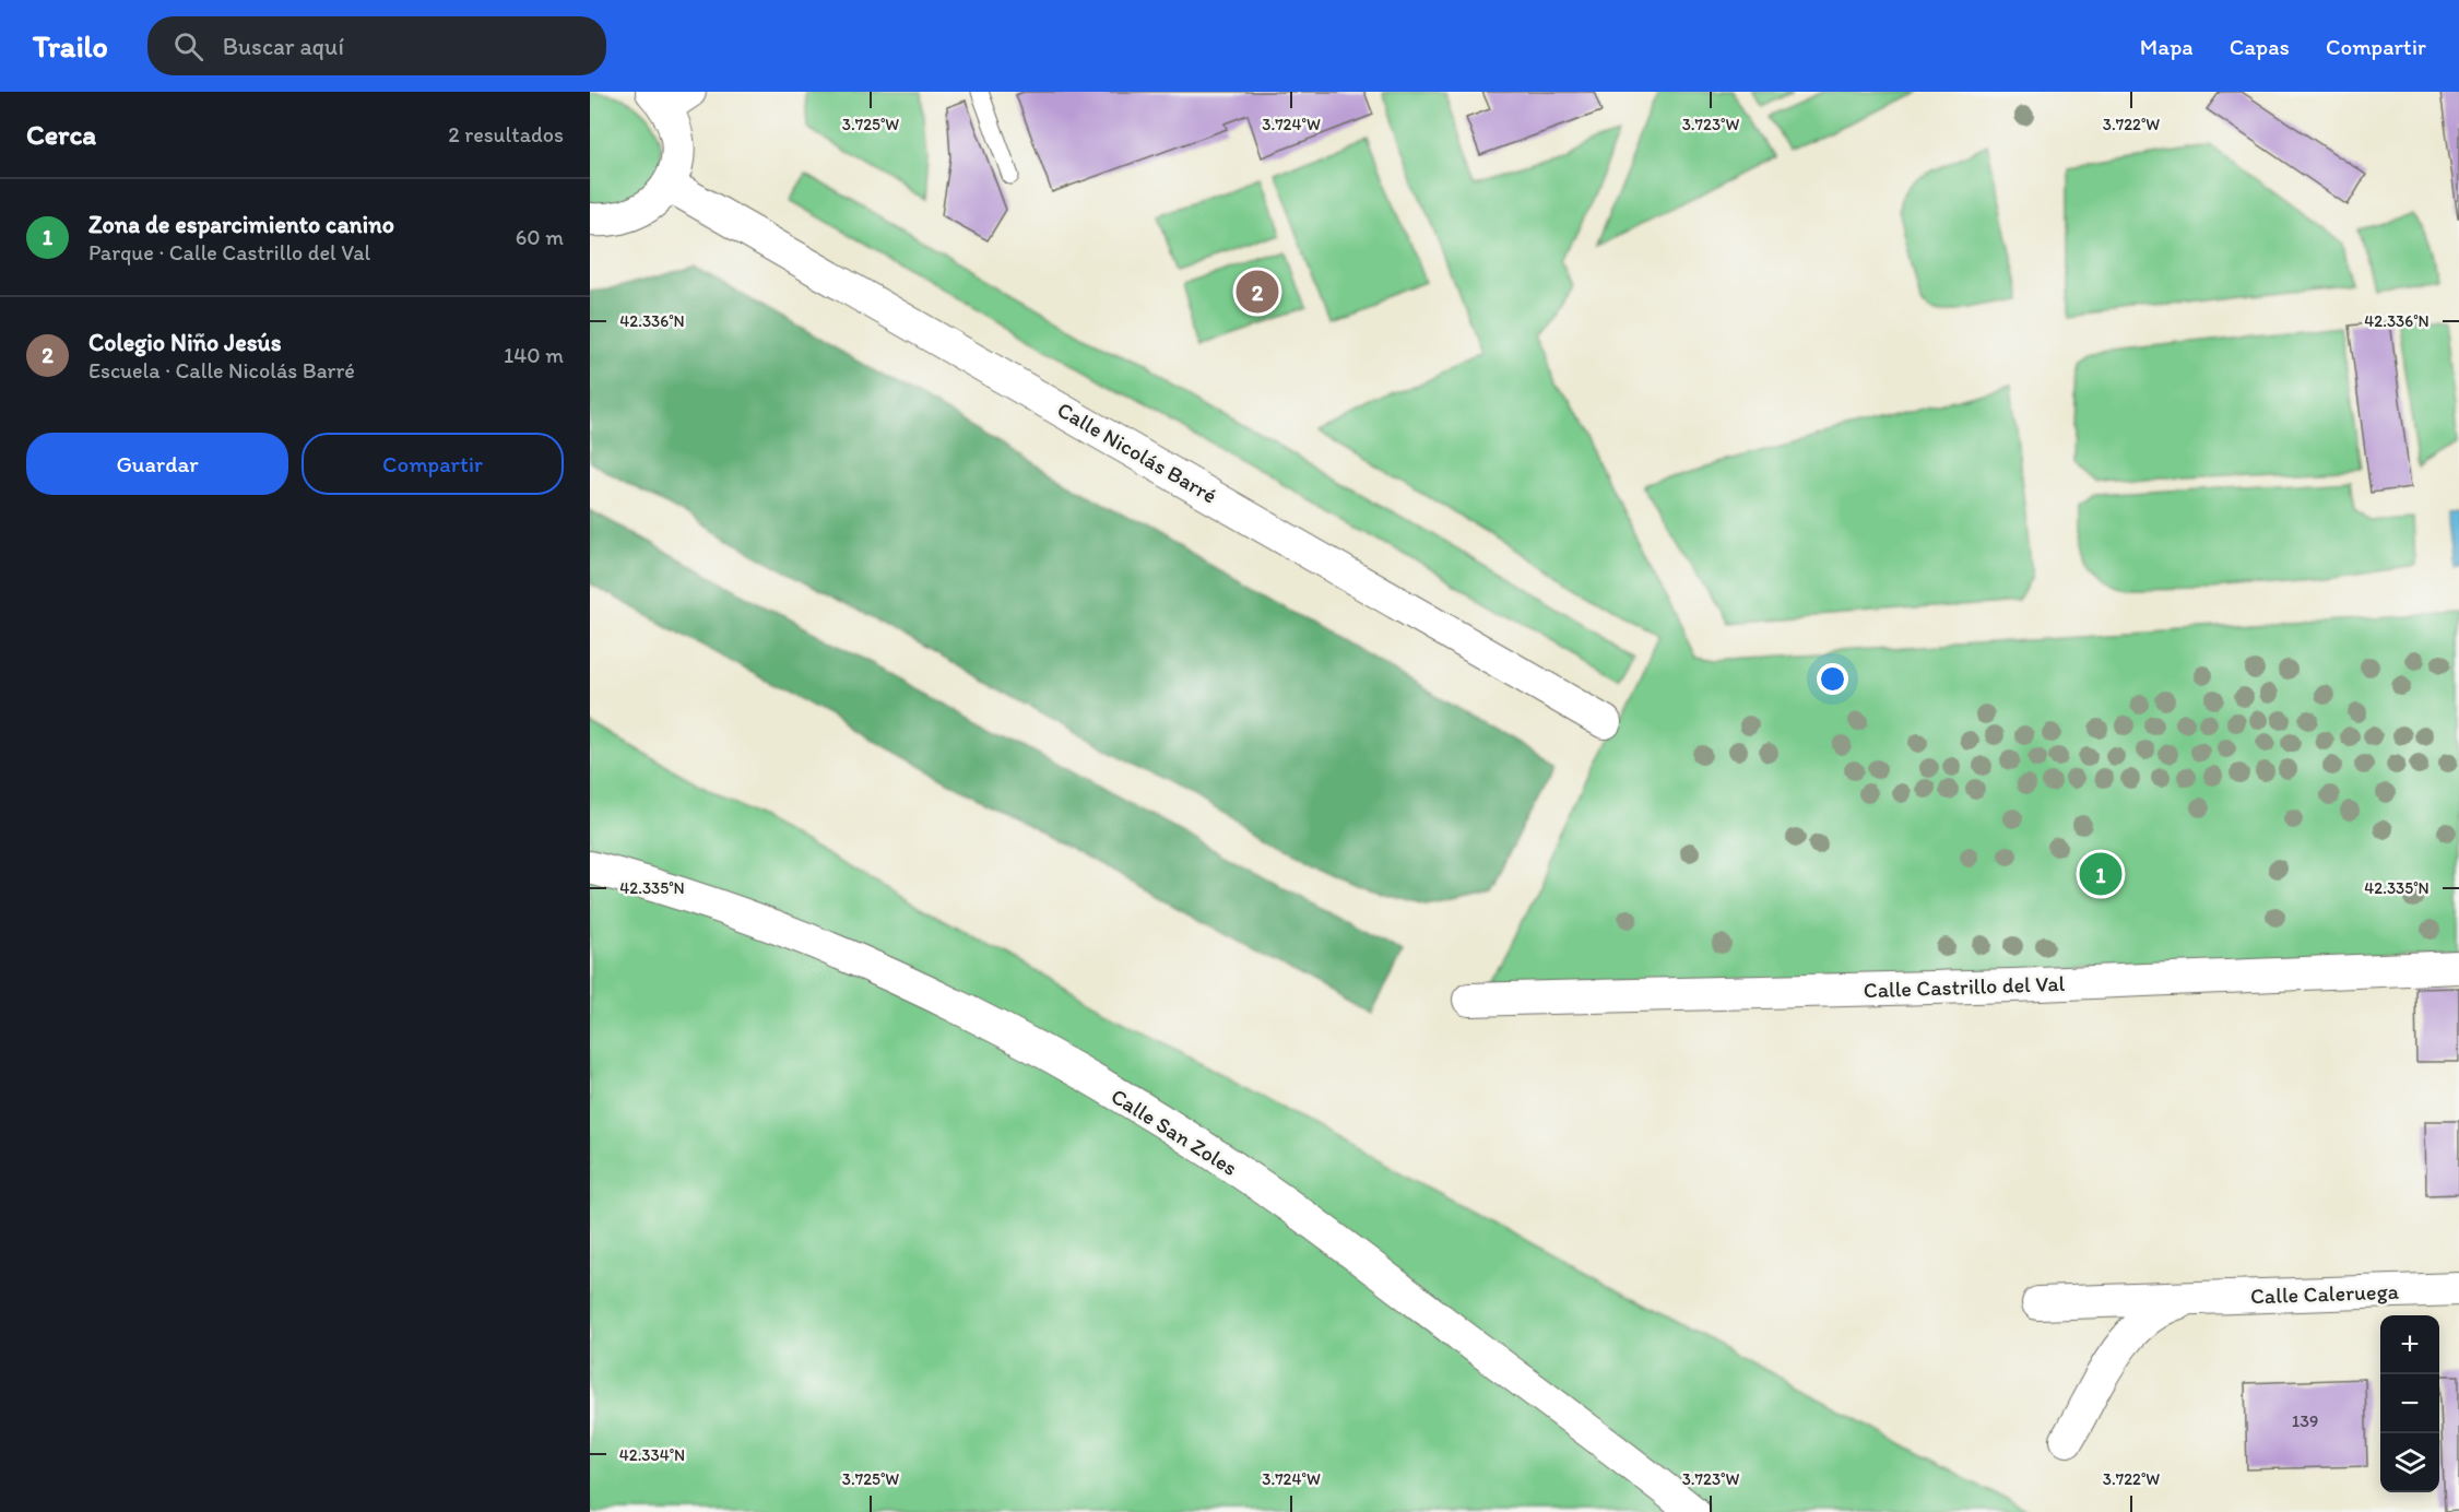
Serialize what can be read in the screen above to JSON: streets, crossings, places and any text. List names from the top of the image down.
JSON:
{
  "streets": {
    "street": [
      "Calle Nicolás Barré",
      "Calle Castrillo del Val",
      "Calle San Zoles",
      "Calle Caleruega"
    ]
  },
  "house_numbers": ["139"],
  "page": {
    "header": "Trailo",
    "search": "Buscar aquí",
    "nav": ["Mapa", "Capas", "Compartir"],
    "heading": ["Cerca", "2 resultados"],
    "list": [
      {
        "mark": "1",
        "name": "Zona de esparcimiento canino",
        "note": "Parque · Calle Castrillo del Val",
        "value": "60 m"
      },
      {
        "mark": "2",
        "name": "Colegio Niño Jesús",
        "note": "Escuela · Calle Nicolás Barré",
        "value": "140 m"
      }
    ],
    "pins": ["2", "1"],
    "buttons": ["Guardar", "Compartir"],
    "map_buttons": ["+", "−"]
  },
  "coordinates": [
    "3.725°W",
    "3.724°W",
    "3.723°W",
    "3.722°W",
    "42.336°N",
    "42.335°N",
    "42.334°N"
  ]
}
